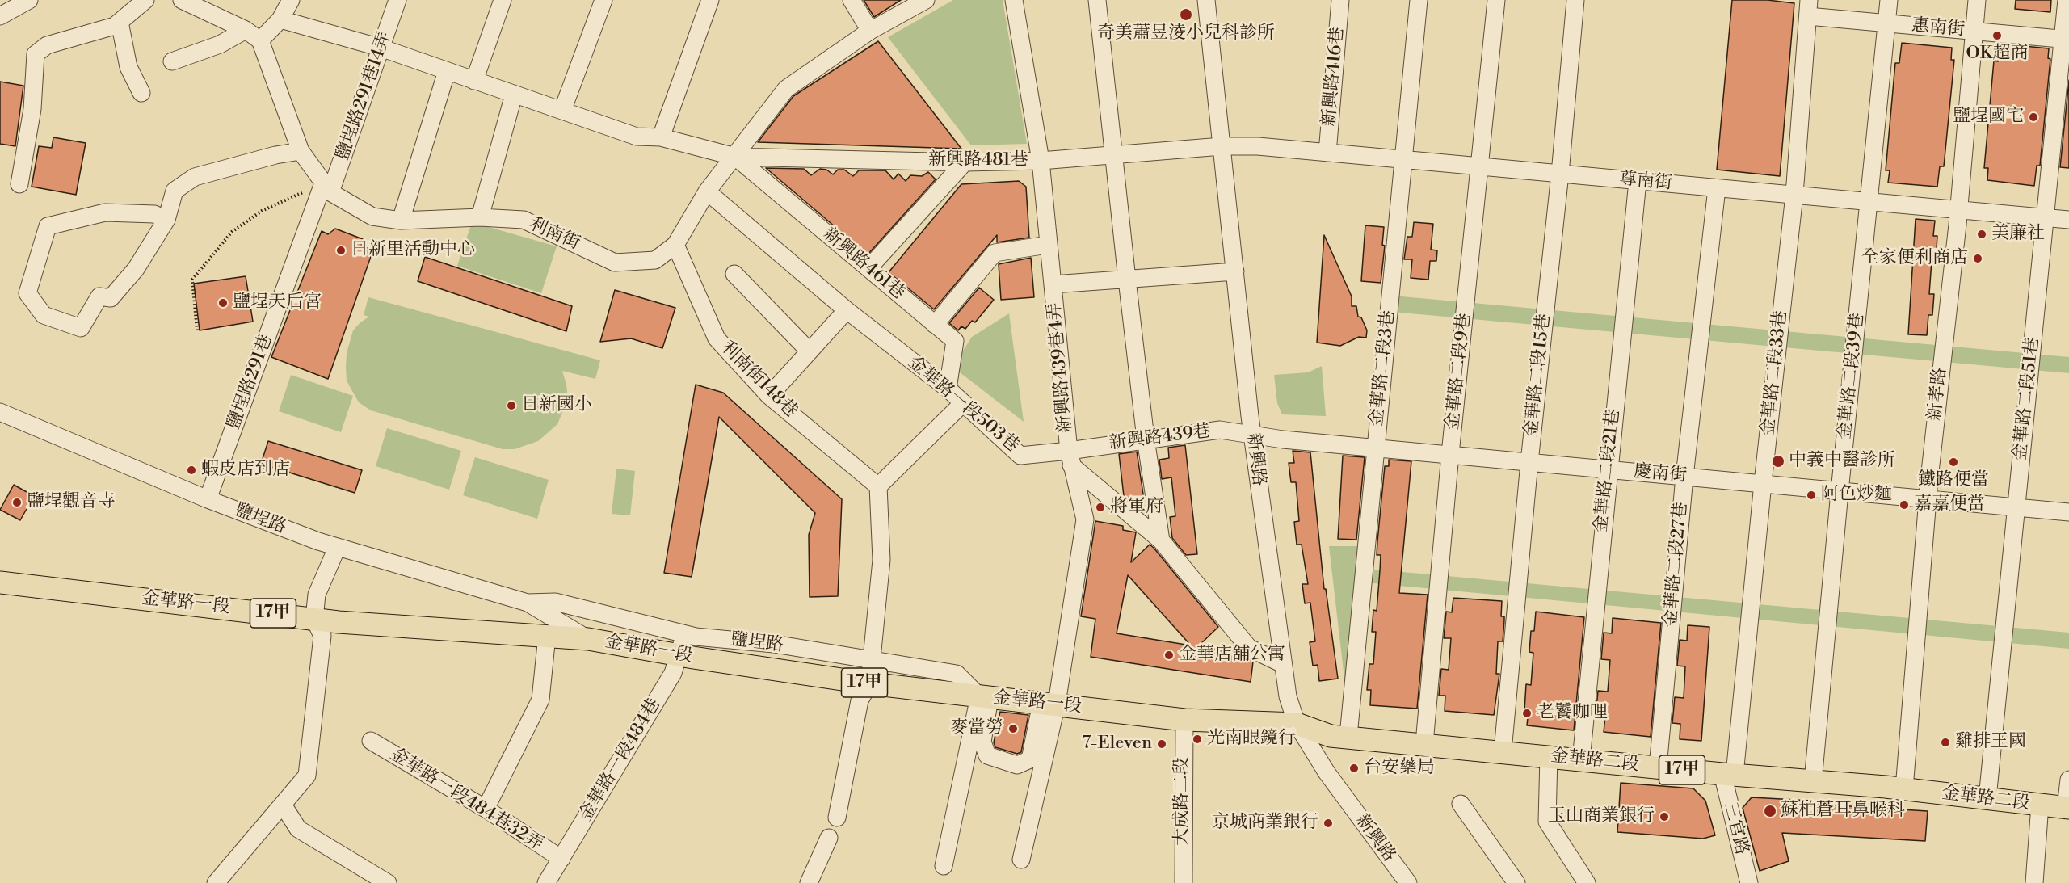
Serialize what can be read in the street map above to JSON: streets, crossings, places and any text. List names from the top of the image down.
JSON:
{
  "streets": {
    "main road": ["金華路一段", "17甲", "金華路二段"],
    "street": [
      "惠南街",
      "新興路416巷",
      "鹽埕路291巷14弄",
      "新興路481巷",
      "尊南街",
      "利南街",
      "新興路461巷",
      "新興路439巷4弄",
      "金華路二段3巷",
      "金華路二段9巷",
      "金華路二段33巷",
      "金華路二段15巷",
      "金華路二段39巷",
      "利南街148巷",
      "鹽埕路291巷",
      "新孝路",
      "金華路二段51巷",
      "金華路一段503巷",
      "新興路439巷",
      "新興路",
      "金華路二段21巷",
      "慶南街",
      "鹽埕路",
      "金華路二段27巷",
      "金華路一段484巷",
      "金華路一段484巷32弄",
      "大成路二段",
      "三官路"
    ]
  },
  "crossings": [
    ["惠南街", "金華路二段33巷"],
    ["惠南街", "金華路二段39巷"],
    ["惠南街", "新孝路"],
    ["惠南街", "金華路二段51巷"],
    ["新興路416巷", "尊南街"],
    ["鹽埕路291巷14弄", "利南街"],
    ["鹽埕路291巷14弄", "鹽埕路291巷"],
    ["新興路481巷", "尊南街"],
    ["新興路481巷", "利南街"],
    ["新興路481巷", "新興路461巷"],
    ["新興路481巷", "新興路439巷4弄"],
    ["新興路481巷", "新興路"],
    ["尊南街", "金華路二段3巷"],
    ["尊南街", "金華路二段9巷"],
    ["尊南街", "金華路二段33巷"],
    ["尊南街", "金華路二段15巷"],
    ["尊南街", "金華路二段39巷"],
    ["尊南街", "新孝路"],
    ["尊南街", "金華路二段51巷"],
    ["尊南街", "新興路"],
    ["尊南街", "金華路二段21巷"],
    ["尊南街", "金華路二段27巷"],
    ["利南街", "新興路461巷"],
    ["利南街", "利南街148巷"],
    ["利南街", "鹽埕路291巷"],
    ["利南街", "金華路一段503巷"],
    ["新興路461巷", "金華路一段503巷"],
    ["新興路439巷4弄", "金華路一段503巷"],
    ["新興路439巷4弄", "新興路439巷"],
    ["金華路二段3巷", "慶南街"],
    ["金華路二段3巷", "金華路二段"],
    ["金華路二段9巷", "慶南街"],
    ["金華路二段9巷", "金華路二段"],
    ["金華路二段33巷", "慶南街"],
    ["金華路二段33巷", "金華路二段"],
    ["金華路二段33巷", "三官路"],
    ["金華路二段15巷", "慶南街"],
    ["金華路二段15巷", "金華路二段"],
    ["金華路二段39巷", "慶南街"],
    ["金華路二段39巷", "金華路二段"],
    ["鹽埕路291巷", "鹽埕路"],
    ["新孝路", "慶南街"],
    ["新孝路", "金華路二段"],
    ["金華路二段51巷", "慶南街"],
    ["金華路二段51巷", "金華路二段"],
    ["金華路一段503巷", "新興路439巷"],
    ["新興路439巷", "新興路"],
    ["新興路439巷", "慶南街"],
    ["新興路", "慶南街"],
    ["新興路", "金華路一段"],
    ["新興路", "金華路二段"],
    ["金華路二段21巷", "慶南街"],
    ["金華路二段21巷", "金華路二段"],
    ["慶南街", "金華路二段27巷"],
    ["鹽埕路", "金華路一段"],
    ["鹽埕路", "金華路一段484巷"],
    ["金華路二段27巷", "金華路二段"],
    ["金華路一段", "金華路一段484巷"],
    ["金華路一段", "金華路二段"],
    ["金華路一段", "大成路二段"],
    ["金華路一段484巷", "金華路一段484巷32弄"],
    ["金華路二段", "三官路"]
  ],
  "places": [
    "奇美蕭昱淩小兒科診所",
    "OK超商",
    "鹽埕國宅",
    "美廉社",
    "日新里活動中心",
    "全家便利商店",
    "鹽埕天后宮",
    "日新國小",
    "中義中醫診所",
    "鐵路便當",
    "蝦皮店到店",
    "阿色炒麵",
    "鹽埕觀音寺",
    "嘉嘉便當",
    "將軍府",
    "金華店舖公寓",
    "老饕咖哩",
    "麥當勞",
    "光南眼鏡行",
    "雞排王國",
    "7-Eleven",
    "台安藥局",
    "蘇柏蒼耳鼻喉科",
    "玉山商業銀行",
    "京城商業銀行"
  ]
}
